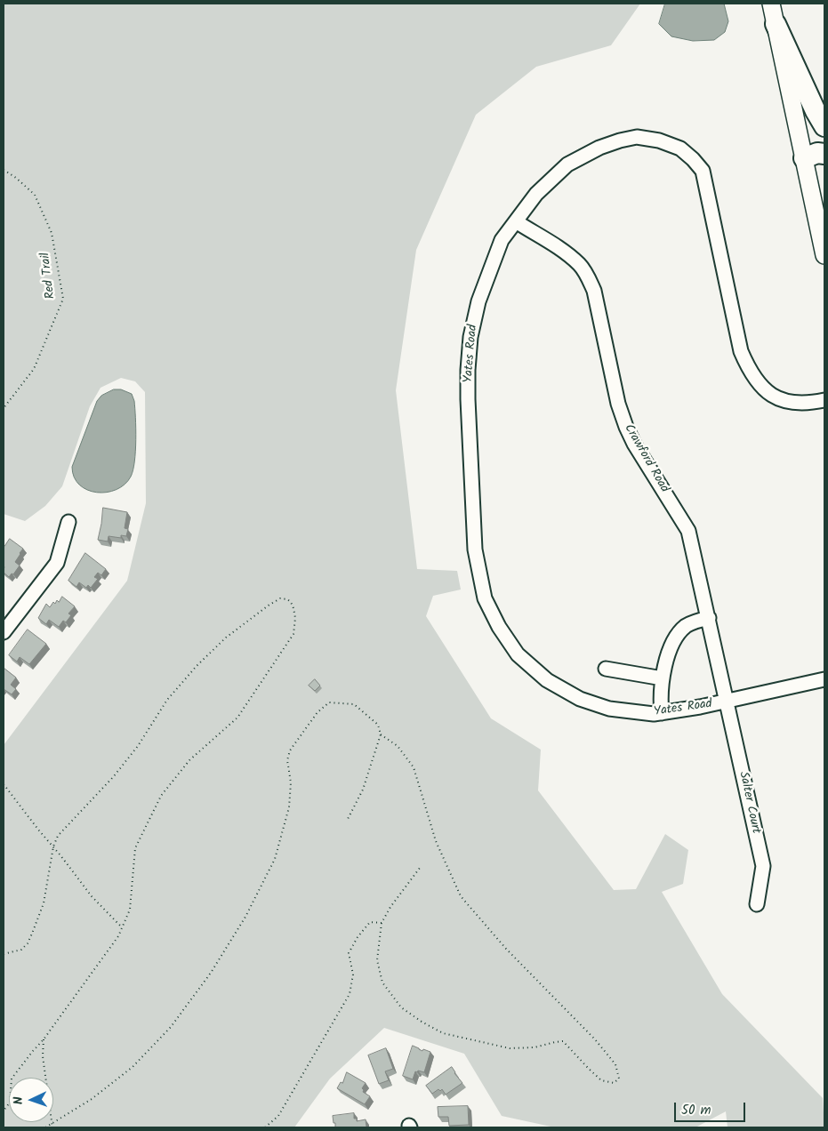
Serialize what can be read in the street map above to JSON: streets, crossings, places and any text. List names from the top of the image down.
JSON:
{
  "streets": {
    "street": ["Yates Road", "Crawford Road", "Salter Court"],
    "path": ["Red Trail"]
  },
  "crossings": [
    ["Yates Road", "Crawford Road"],
    ["Yates Road", "Salter Court"],
    ["Crawford Road", "Salter Court"]
  ],
  "scale_bar": "50 m",
  "north": "left"
}
